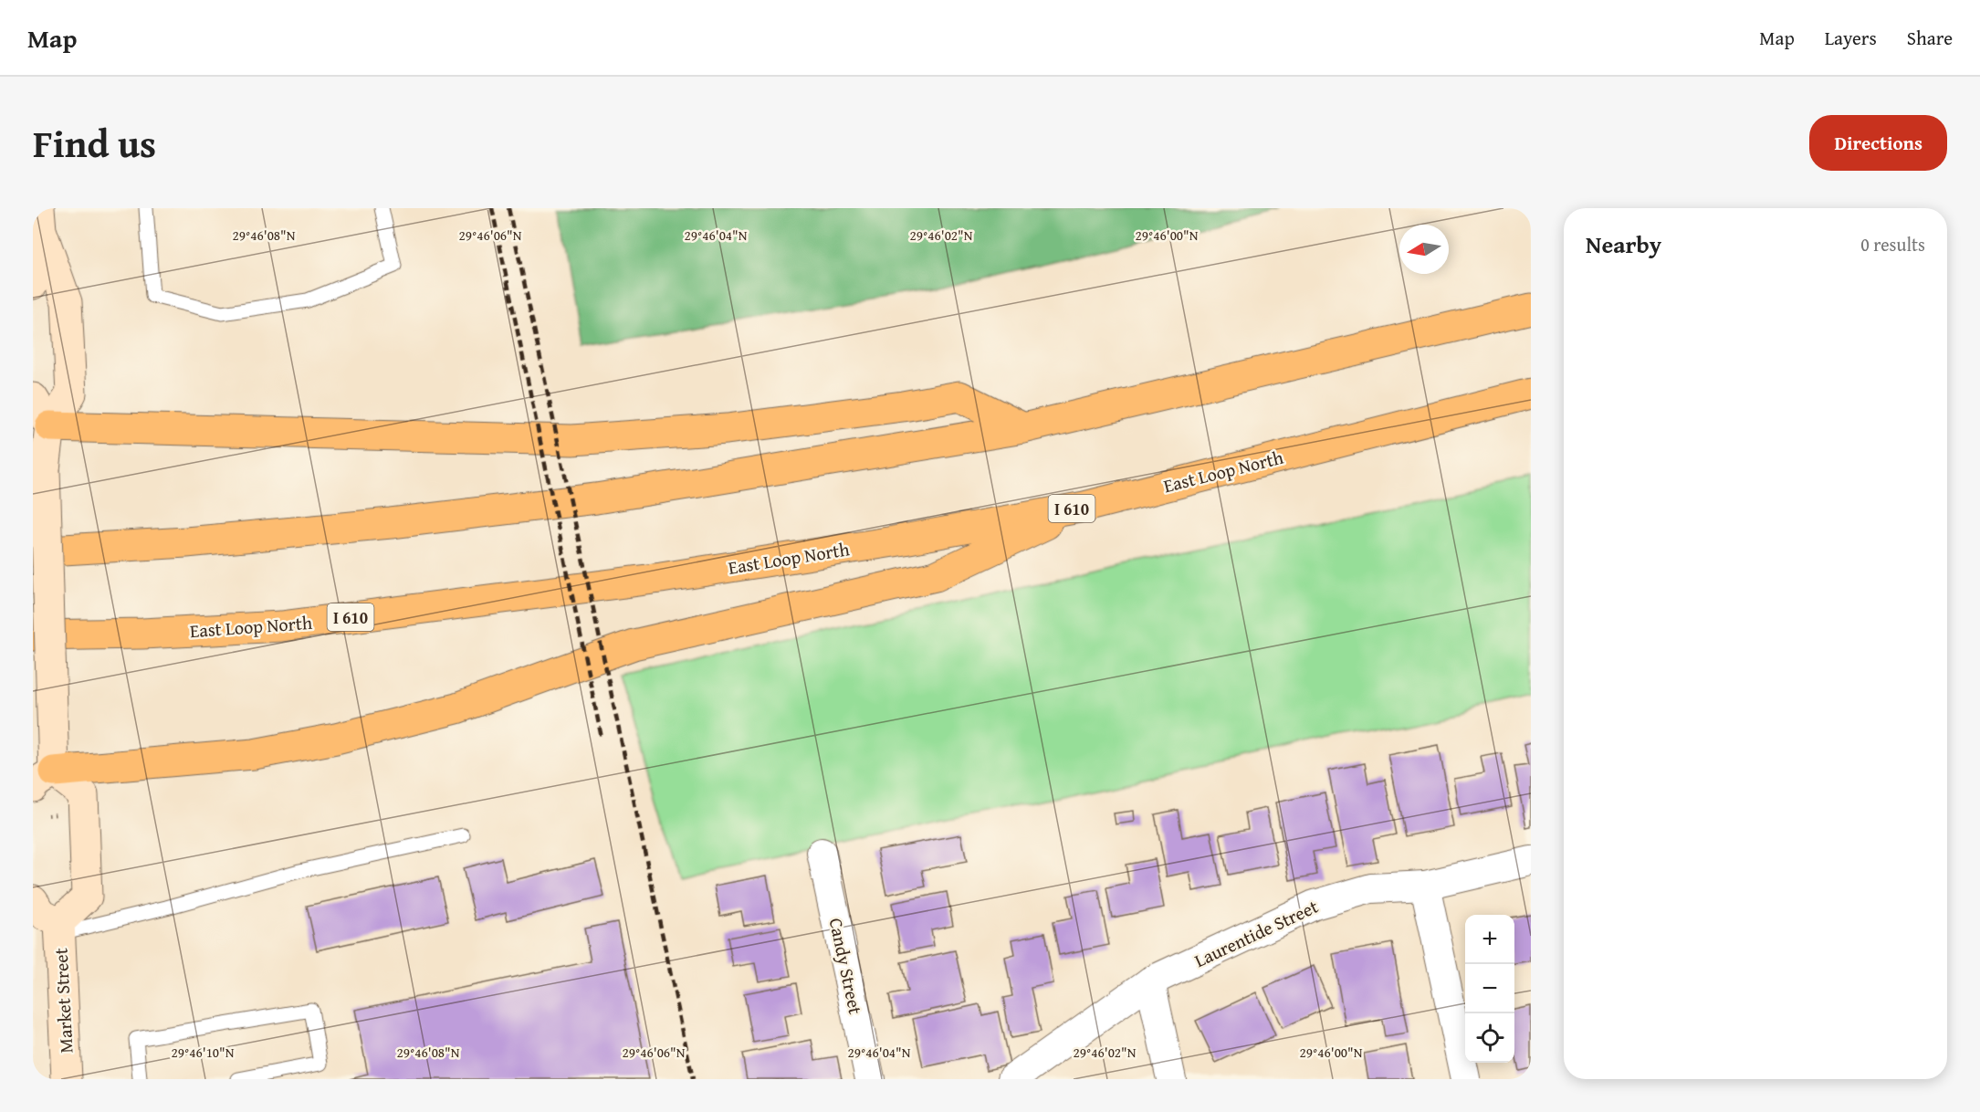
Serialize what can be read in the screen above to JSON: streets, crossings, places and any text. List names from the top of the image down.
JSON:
{
  "streets": {
    "highway": ["East Loop North", "I 610"],
    "main road": ["Market Street"],
    "street": ["Laurentide Street", "Candy Street"]
  },
  "north": "left",
  "page": {
    "header": "Map",
    "nav": ["Map", "Layers", "Share"],
    "title": "Find us",
    "buttons": "Directions",
    "heading": ["Nearby", "0 results"],
    "map_buttons": ["+", "−"]
  },
  "coordinates": [
    "29°46'08\"N",
    "29°46'06\"N",
    "29°46'04\"N",
    "29°46'02\"N",
    "29°46'00\"N",
    "29°46'10\"N"
  ]
}
